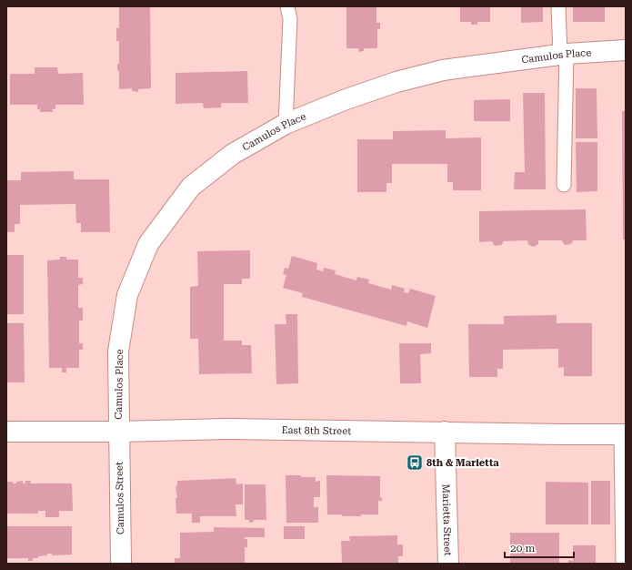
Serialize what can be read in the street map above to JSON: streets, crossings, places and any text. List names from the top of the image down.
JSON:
{
  "streets": {
    "street": [
      "Camulos Place",
      "East 8th Street",
      "Camulos Street",
      "Marietta Street"
    ]
  },
  "crossings": [
    ["Camulos Place", "East 8th Street"],
    ["Camulos Place", "Camulos Street"],
    ["East 8th Street", "Camulos Street"],
    ["East 8th Street", "Marietta Street"]
  ],
  "places": {
    "bus stop": ["8th & Marietta"]
  },
  "scale_bar": "20 m"
}
